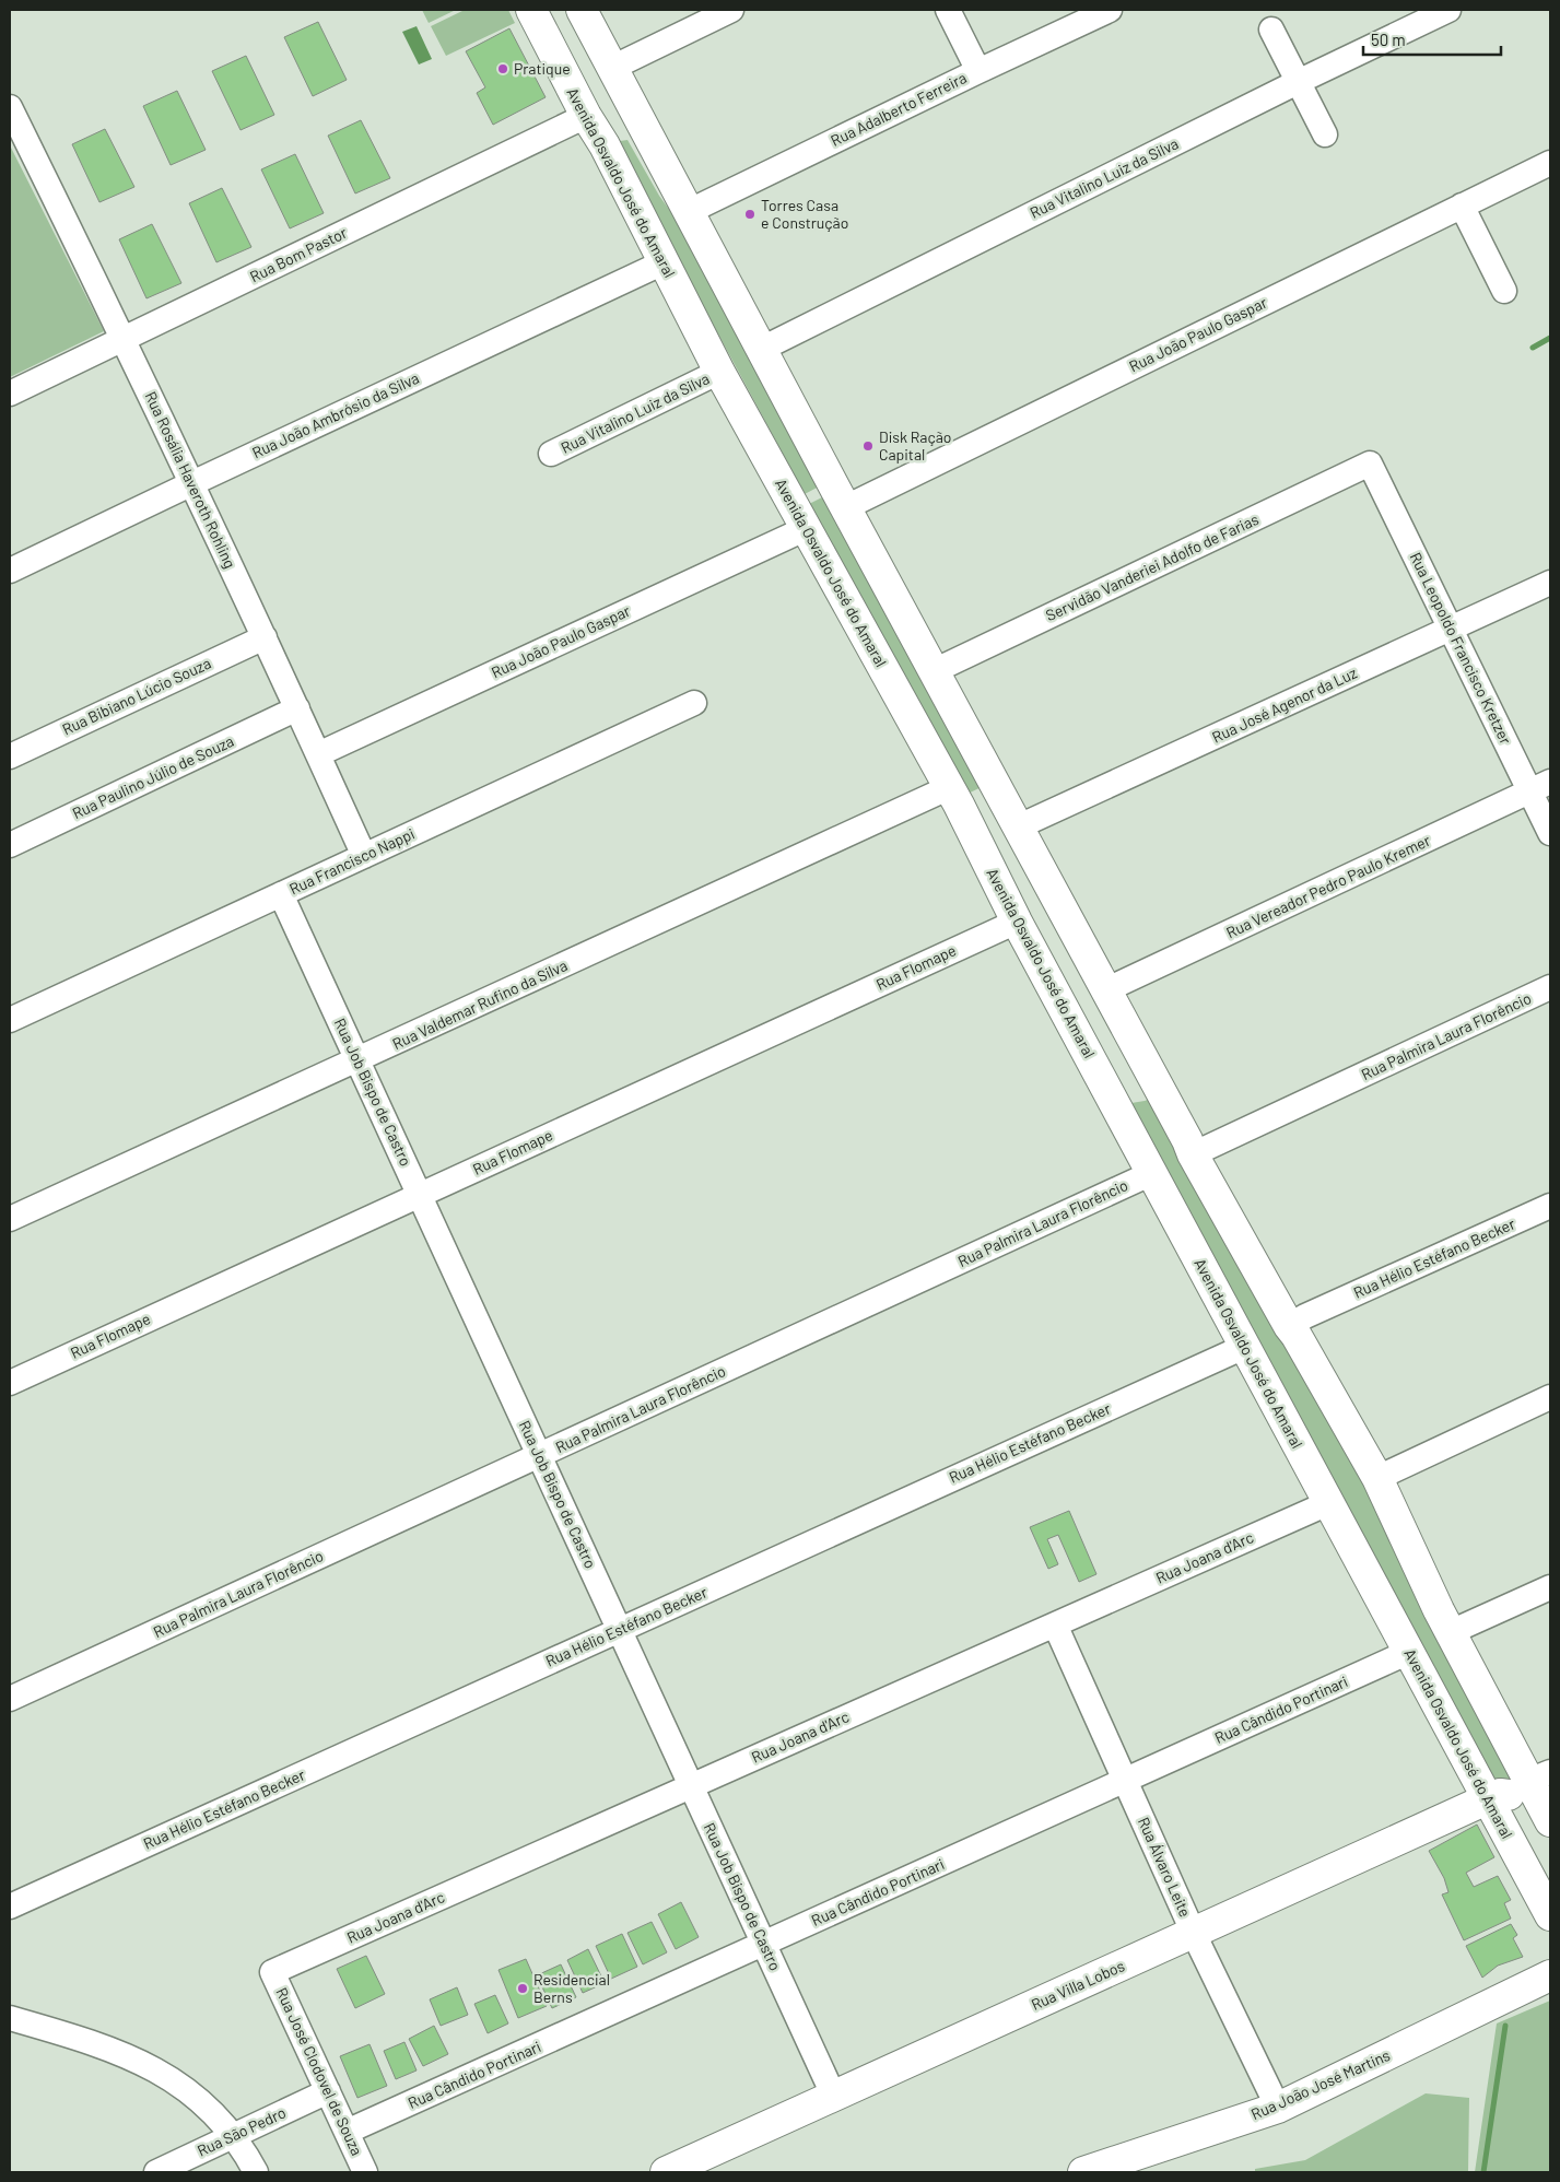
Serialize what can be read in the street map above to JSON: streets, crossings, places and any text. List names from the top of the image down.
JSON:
{
  "streets": {
    "main road": ["Avenida Osvaldo José do Amaral", "Rua Villa Lobos", "Rua João José Martins"],
    "street": [
      "Rua Adalberto Ferreira",
      "Rua Vitalino Luiz da Silva",
      "Rua Bom Pastor",
      "Rua João Paulo Gaspar",
      "Rua João Ambrósio da Silva",
      "Rua Rosália Haveroth Rohling",
      "Servidão Vanderiei Adolfo de Farias",
      "Rua Leopoldo Francisco Kretzer",
      "Rua Bibiano Lúcio Souza",
      "Rua José Agenor da Luz",
      "Rua Paulino Júlio de Souza",
      "Rua Francisco Nappi",
      "Rua Vereador Pedro Paulo Kremer",
      "Rua Flomape",
      "Rua Valdemar Rufino da Silva",
      "Rua Palmira Laura Florêncio",
      "Rua Job Bispo de Castro",
      "Rua Hélio Estéfano Becker",
      "Rua Joana d'Arc",
      "Rua Cândido Portinari",
      "Rua Álvaro Leite",
      "Rua José Clodovel de Souza",
      "Rua São Pedro"
    ]
  },
  "crossings": [
    ["Rua Vitalino Luiz da Silva", "Avenida Osvaldo José do Amaral"],
    ["Avenida Osvaldo José do Amaral", "Rua Bom Pastor"],
    ["Avenida Osvaldo José do Amaral", "Rua João Paulo Gaspar"],
    ["Avenida Osvaldo José do Amaral", "Rua João Ambrósio da Silva"],
    ["Avenida Osvaldo José do Amaral", "Rua Flomape"],
    ["Avenida Osvaldo José do Amaral", "Rua Valdemar Rufino da Silva"],
    ["Avenida Osvaldo José do Amaral", "Rua Palmira Laura Florêncio"],
    ["Avenida Osvaldo José do Amaral", "Rua Hélio Estéfano Becker"],
    ["Avenida Osvaldo José do Amaral", "Rua Joana d'Arc"],
    ["Avenida Osvaldo José do Amaral", "Rua Cândido Portinari"],
    ["Avenida Osvaldo José do Amaral", "Rua Villa Lobos"],
    ["Rua Bom Pastor", "Rua Rosália Haveroth Rohling"],
    ["Rua João Paulo Gaspar", "Rua Rosália Haveroth Rohling"],
    ["Rua João Ambrósio da Silva", "Rua Rosália Haveroth Rohling"],
    ["Rua Rosália Haveroth Rohling", "Rua Bibiano Lúcio Souza"],
    ["Rua Rosália Haveroth Rohling", "Rua Paulino Júlio de Souza"],
    ["Rua Rosália Haveroth Rohling", "Rua Francisco Nappi"],
    ["Servidão Vanderiei Adolfo de Farias", "Rua Leopoldo Francisco Kretzer"],
    ["Rua Leopoldo Francisco Kretzer", "Rua José Agenor da Luz"],
    ["Rua Leopoldo Francisco Kretzer", "Rua Vereador Pedro Paulo Kremer"],
    ["Rua Francisco Nappi", "Rua Job Bispo de Castro"],
    ["Rua Flomape", "Rua Job Bispo de Castro"],
    ["Rua Valdemar Rufino da Silva", "Rua Job Bispo de Castro"],
    ["Rua Palmira Laura Florêncio", "Rua Job Bispo de Castro"],
    ["Rua Job Bispo de Castro", "Rua Hélio Estéfano Becker"],
    ["Rua Job Bispo de Castro", "Rua Joana d'Arc"],
    ["Rua Job Bispo de Castro", "Rua Cândido Portinari"],
    ["Rua Job Bispo de Castro", "Rua Villa Lobos"],
    ["Rua Joana d'Arc", "Rua Álvaro Leite"],
    ["Rua Joana d'Arc", "Rua José Clodovel de Souza"],
    ["Rua Cândido Portinari", "Rua Álvaro Leite"],
    ["Rua Cândido Portinari", "Rua José Clodovel de Souza"],
    ["Rua Álvaro Leite", "Rua Villa Lobos"],
    ["Rua Álvaro Leite", "Rua João José Martins"],
    ["Rua José Clodovel de Souza", "Rua São Pedro"]
  ],
  "places": [
    "Pratique",
    "Torres Casa e Construção",
    "Disk Ração Capital",
    "Residencial Berns"
  ],
  "scale_bar": "50 m"
}
